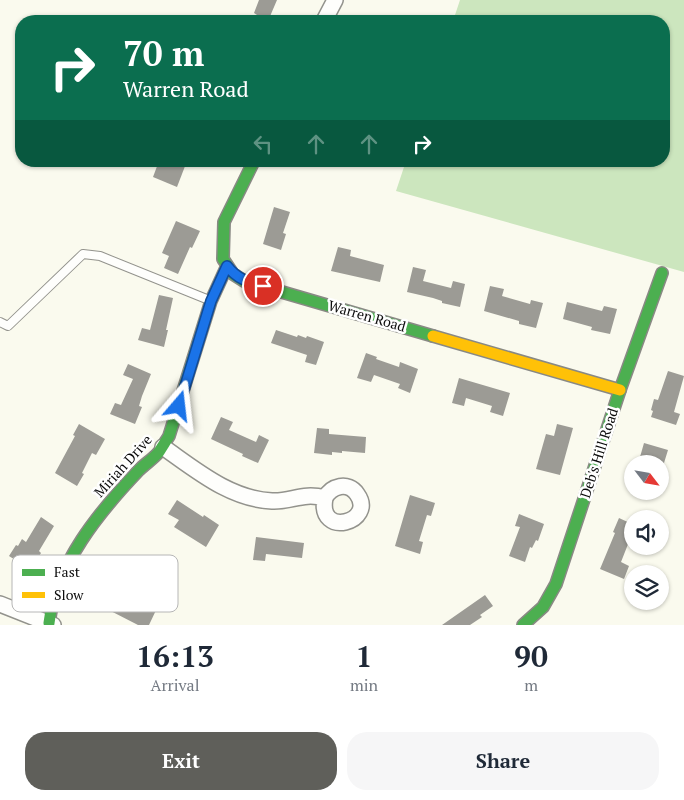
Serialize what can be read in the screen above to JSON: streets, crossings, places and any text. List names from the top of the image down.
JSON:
{
  "streets": {
    "street": ["Warren Road", "Deb's Hill Road", "Miriah Drive"]
  },
  "crossings": [
    ["Warren Road", "Deb's Hill Road"],
    ["Warren Road", "Miriah Drive"]
  ],
  "legend": ["Fast", "Slow"],
  "north": "bottom right",
  "page": {
    "turn": ["70 m", "Warren Road"],
    "eta": [
      "16:13",
      "Arrival",
      "1",
      "min",
      "90",
      "m"
    ],
    "buttons": ["Exit", "Share"]
  }
}
